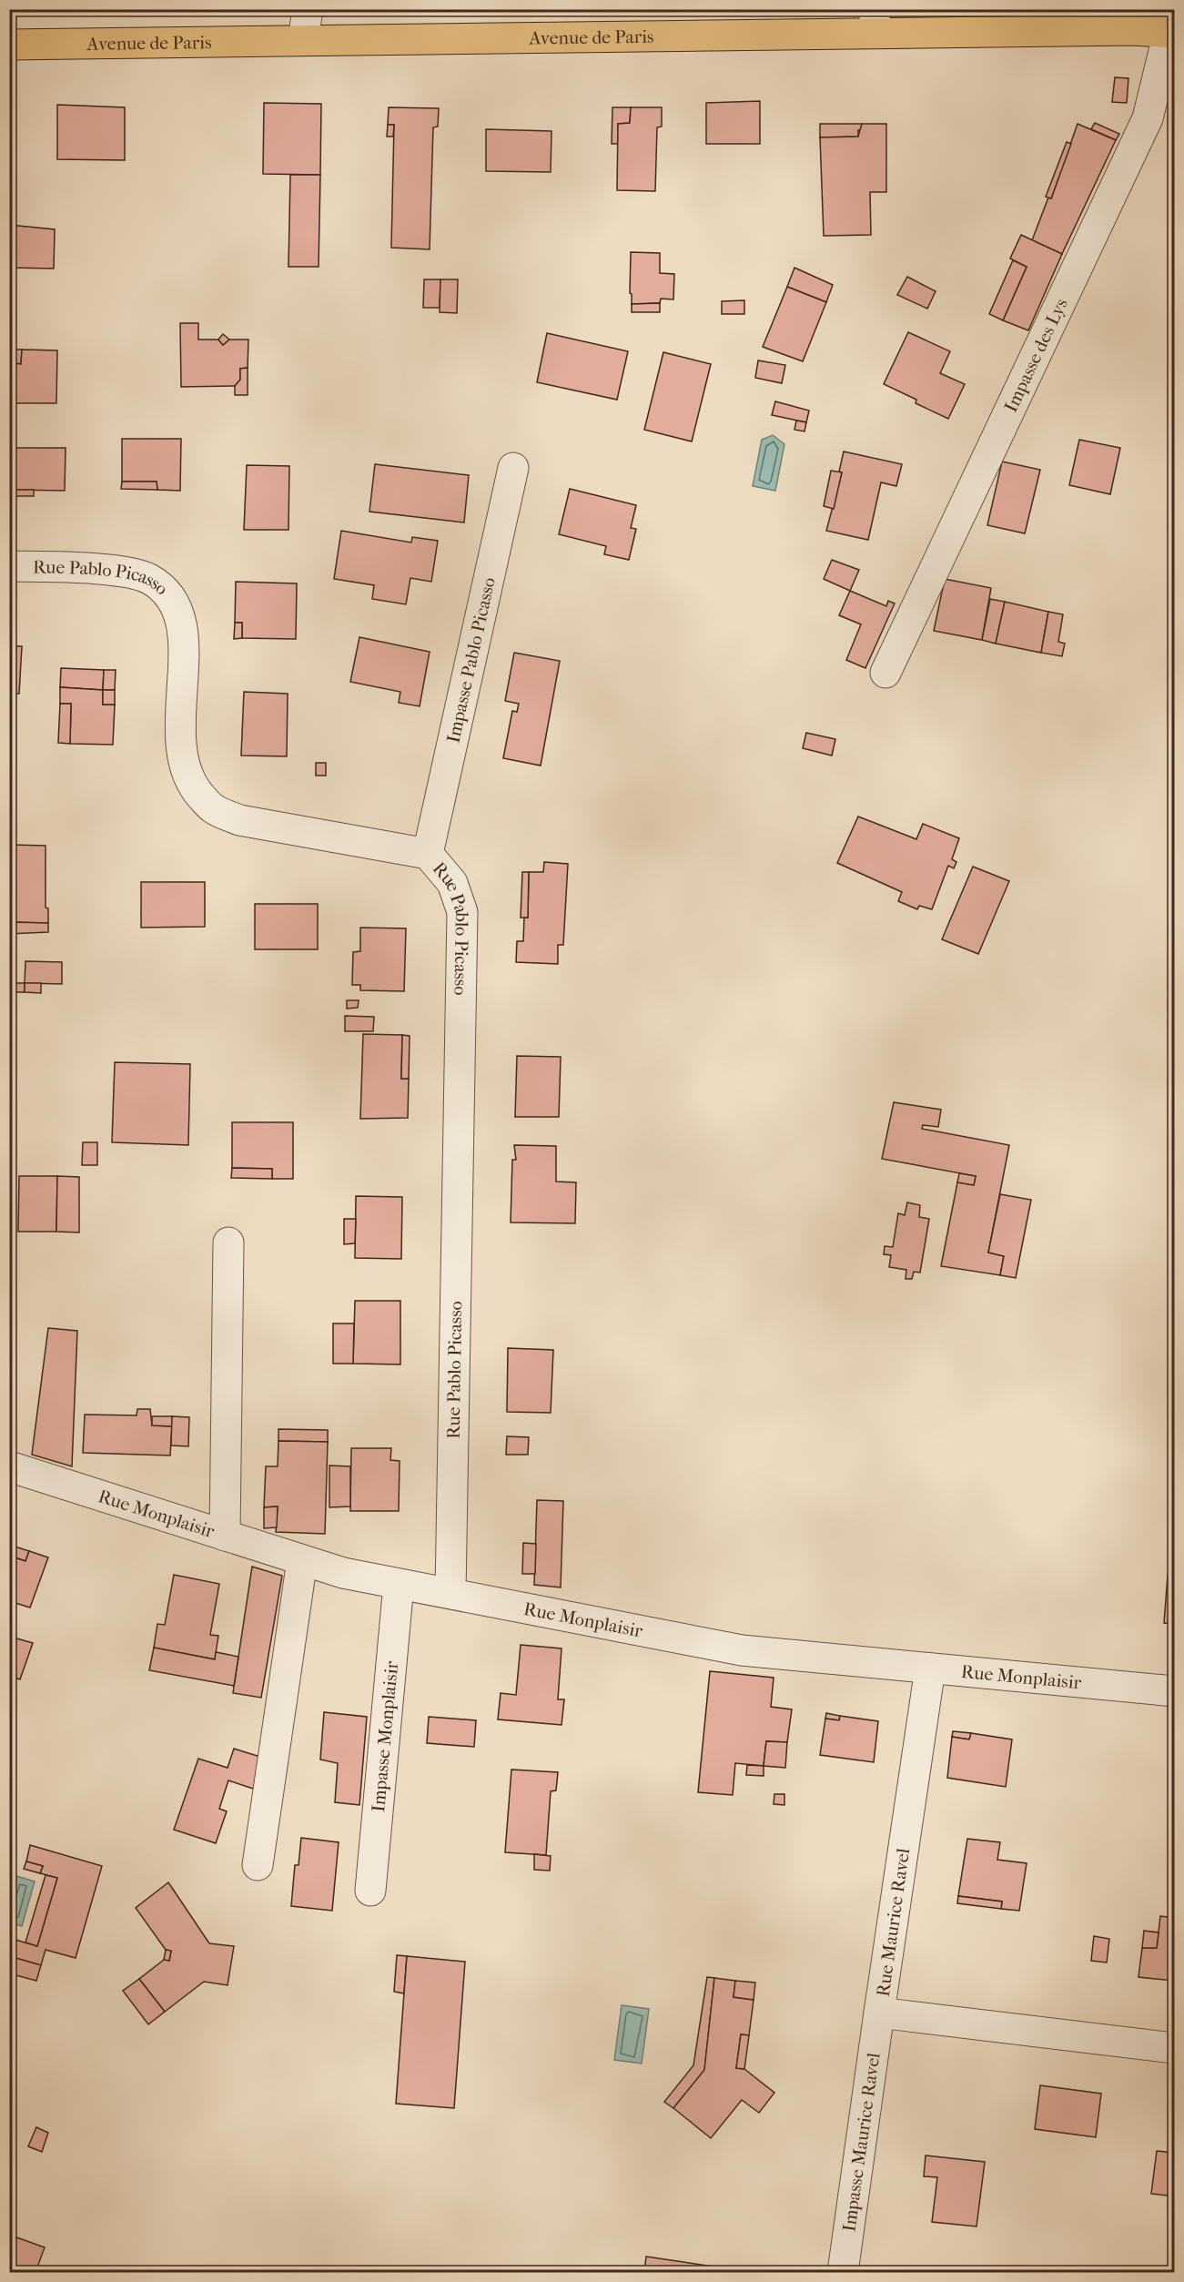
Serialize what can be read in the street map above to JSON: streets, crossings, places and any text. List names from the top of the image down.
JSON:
{
  "streets": {
    "main road": ["Avenue de Paris"],
    "street": [
      "Impasse des Lys",
      "Rue Pablo Picasso",
      "Impasse Pablo Picasso",
      "Rue Monplaisir",
      "Impasse Monplaisir",
      "Rue Maurice Ravel",
      "Impasse Maurice Ravel"
    ]
  },
  "crossings": [
    ["Avenue de Paris", "Impasse des Lys"],
    ["Rue Pablo Picasso", "Impasse Pablo Picasso"],
    ["Rue Pablo Picasso", "Rue Monplaisir"],
    ["Rue Monplaisir", "Impasse Monplaisir"],
    ["Rue Monplaisir", "Rue Maurice Ravel"],
    ["Rue Maurice Ravel", "Impasse Maurice Ravel"]
  ]
}
